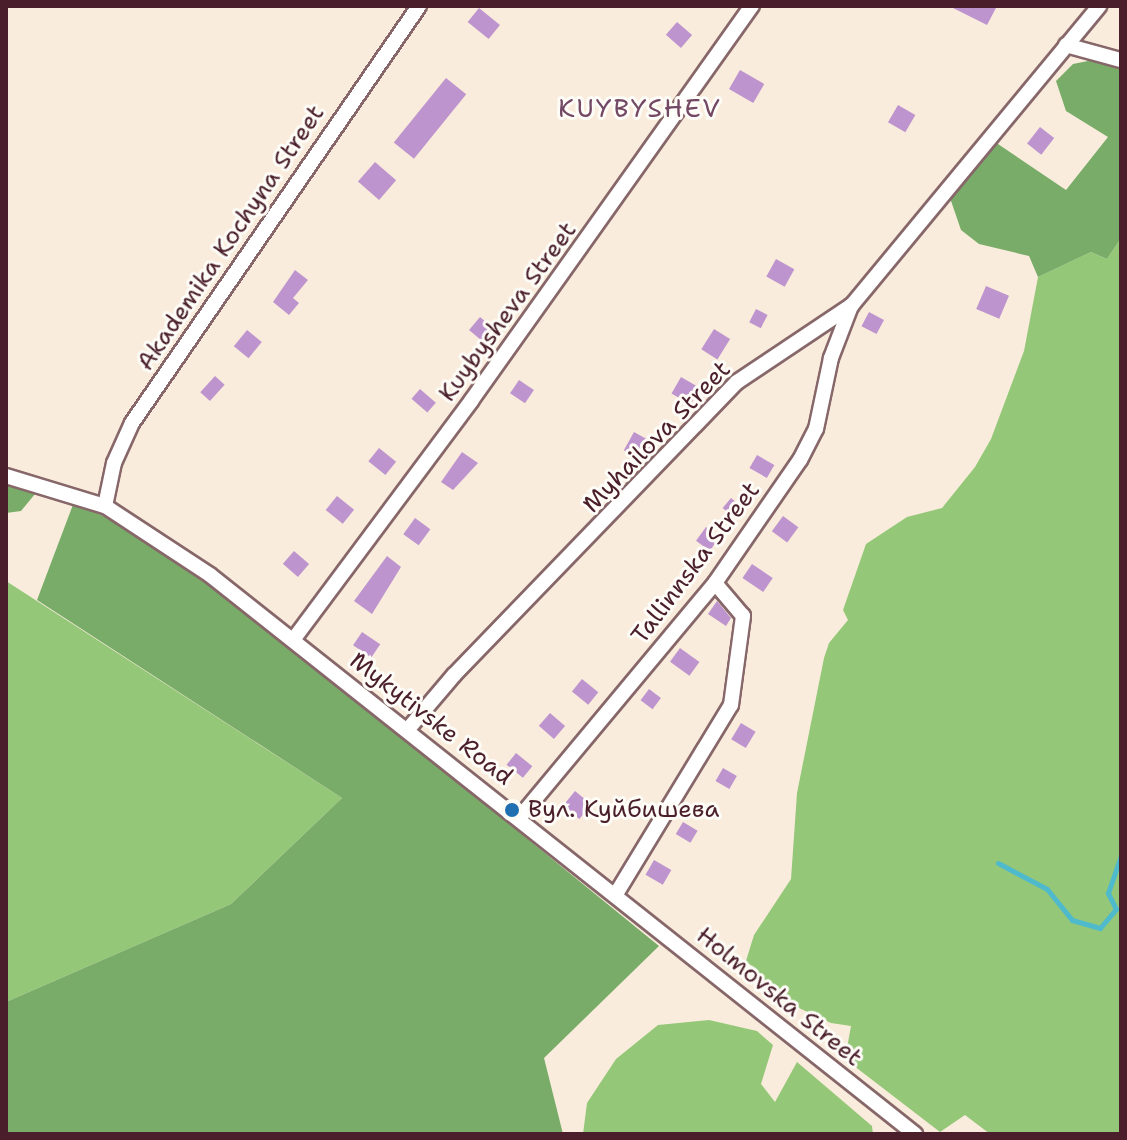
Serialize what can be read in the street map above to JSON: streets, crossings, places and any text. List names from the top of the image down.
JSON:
{
  "streets": {
    "street": [
      "Akademika Kochyna Street",
      "Kuybysheva Street",
      "Myhailova Street",
      "Tallinnska Street",
      "Mykytivske Road",
      "Holmovska Street"
    ]
  },
  "crossings": [
    ["Akademika Kochyna Street", "Mykytivske Road"],
    ["Kuybysheva Street", "Mykytivske Road"],
    ["Myhailova Street", "Tallinnska Street"],
    ["Myhailova Street", "Mykytivske Road"],
    ["Tallinnska Street", "Mykytivske Road"],
    ["Mykytivske Road", "Holmovska Street"]
  ],
  "districts": ["KUYBYSHEV"],
  "places": ["Вул. Куйбишева"]
}
